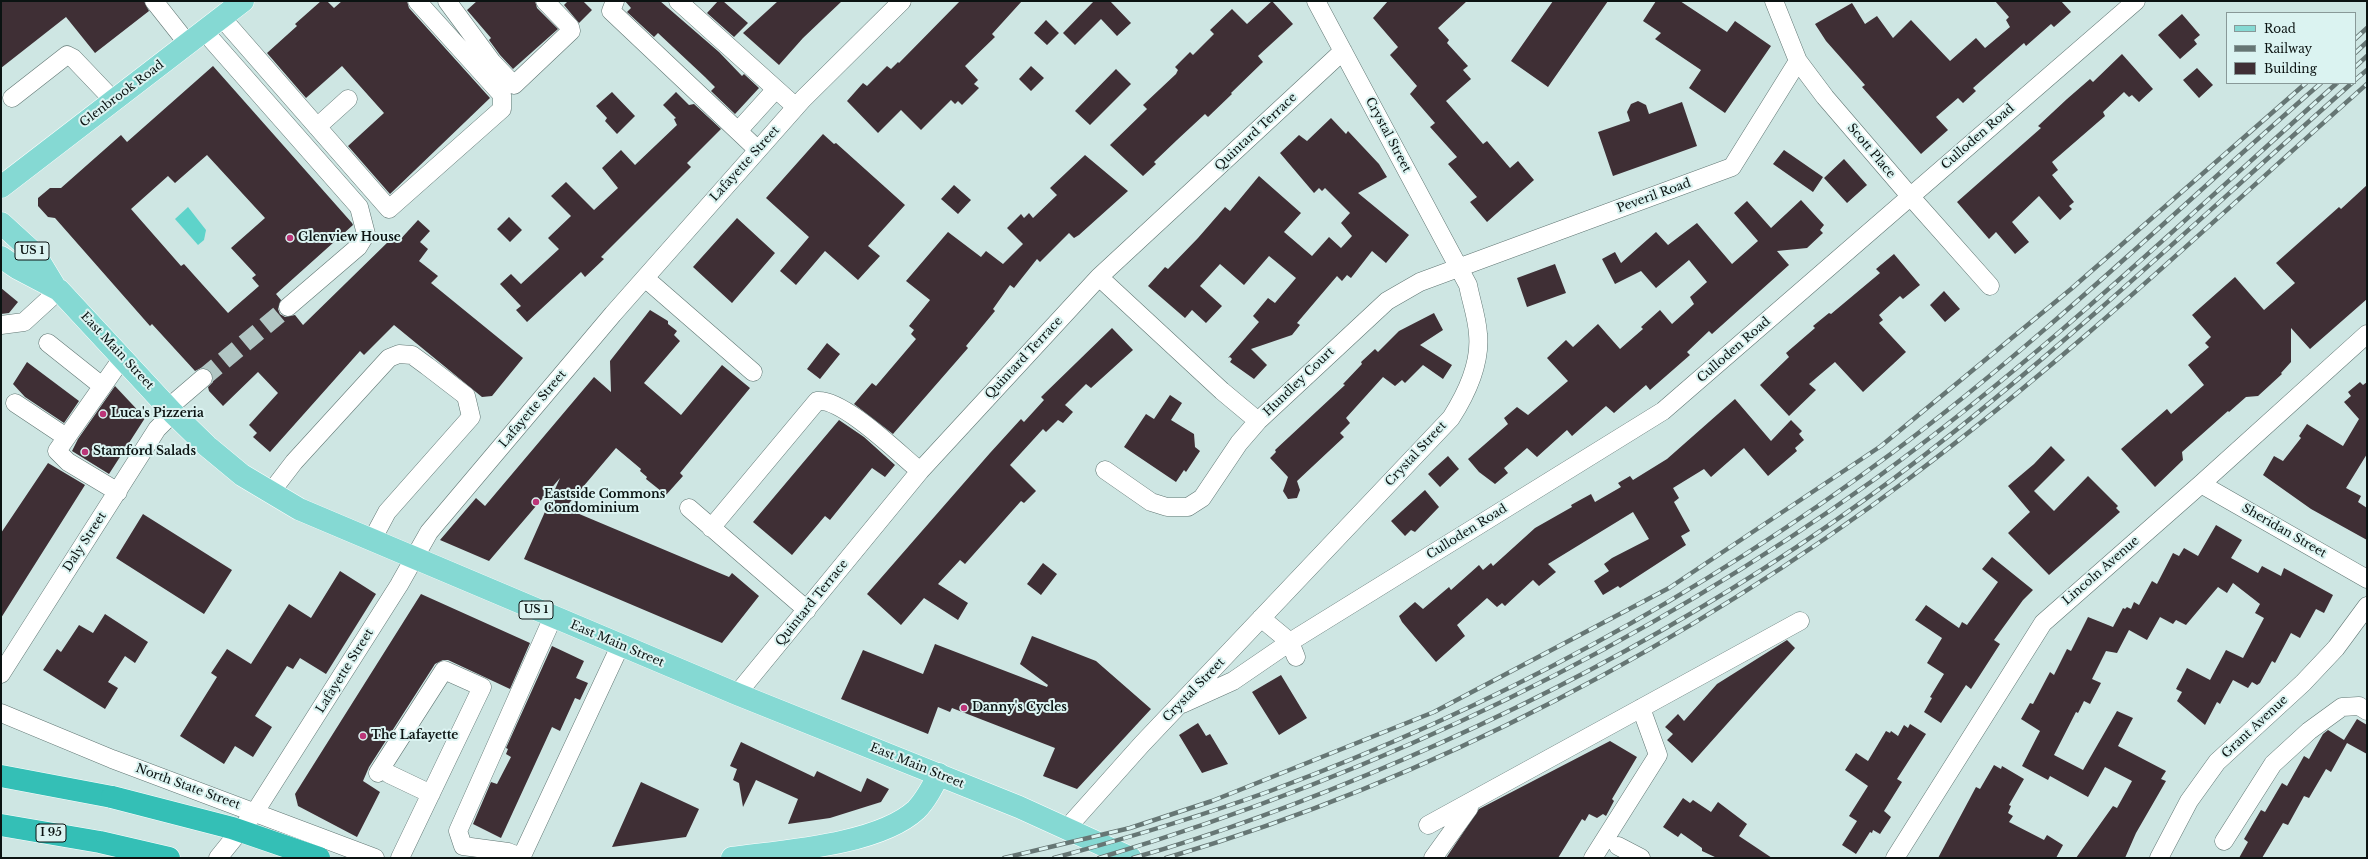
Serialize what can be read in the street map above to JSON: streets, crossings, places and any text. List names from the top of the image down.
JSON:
{
  "streets": {
    "highway": ["I 95"],
    "main road": ["Glenbrook Road", "US 1", "East Main Street"],
    "street": [
      "Quintard Terrace",
      "Crystal Street",
      "Culloden Road",
      "Scott Place",
      "Lafayette Street",
      "Peveril Road",
      "Hundley Court",
      "Sheridan Street",
      "Daly Street",
      "Lincoln Avenue",
      "Grant Avenue",
      "North State Street"
    ]
  },
  "crossings": [
    ["Quintard Terrace", "Crystal Street"],
    ["Quintard Terrace", "East Main Street"],
    ["Quintard Terrace", "Hundley Court"],
    ["Crystal Street", "Culloden Road"],
    ["Crystal Street", "Peveril Road"],
    ["Crystal Street", "East Main Street"],
    ["Crystal Street", "Hundley Court"],
    ["Culloden Road", "Scott Place"],
    ["Scott Place", "Peveril Road"],
    ["Lafayette Street", "East Main Street"],
    ["Lafayette Street", "North State Street"],
    ["Peveril Road", "Hundley Court"],
    ["East Main Street", "Daly Street"],
    ["Sheridan Street", "Lincoln Avenue"]
  ],
  "places": [
    "Glenview House",
    "Luca's Pizzeria",
    "Stamford Salads",
    "Eastside Commons Condominium",
    "Danny's Cycles",
    "The Lafayette"
  ],
  "legend": ["Road", "Railway", "Building"]
}
